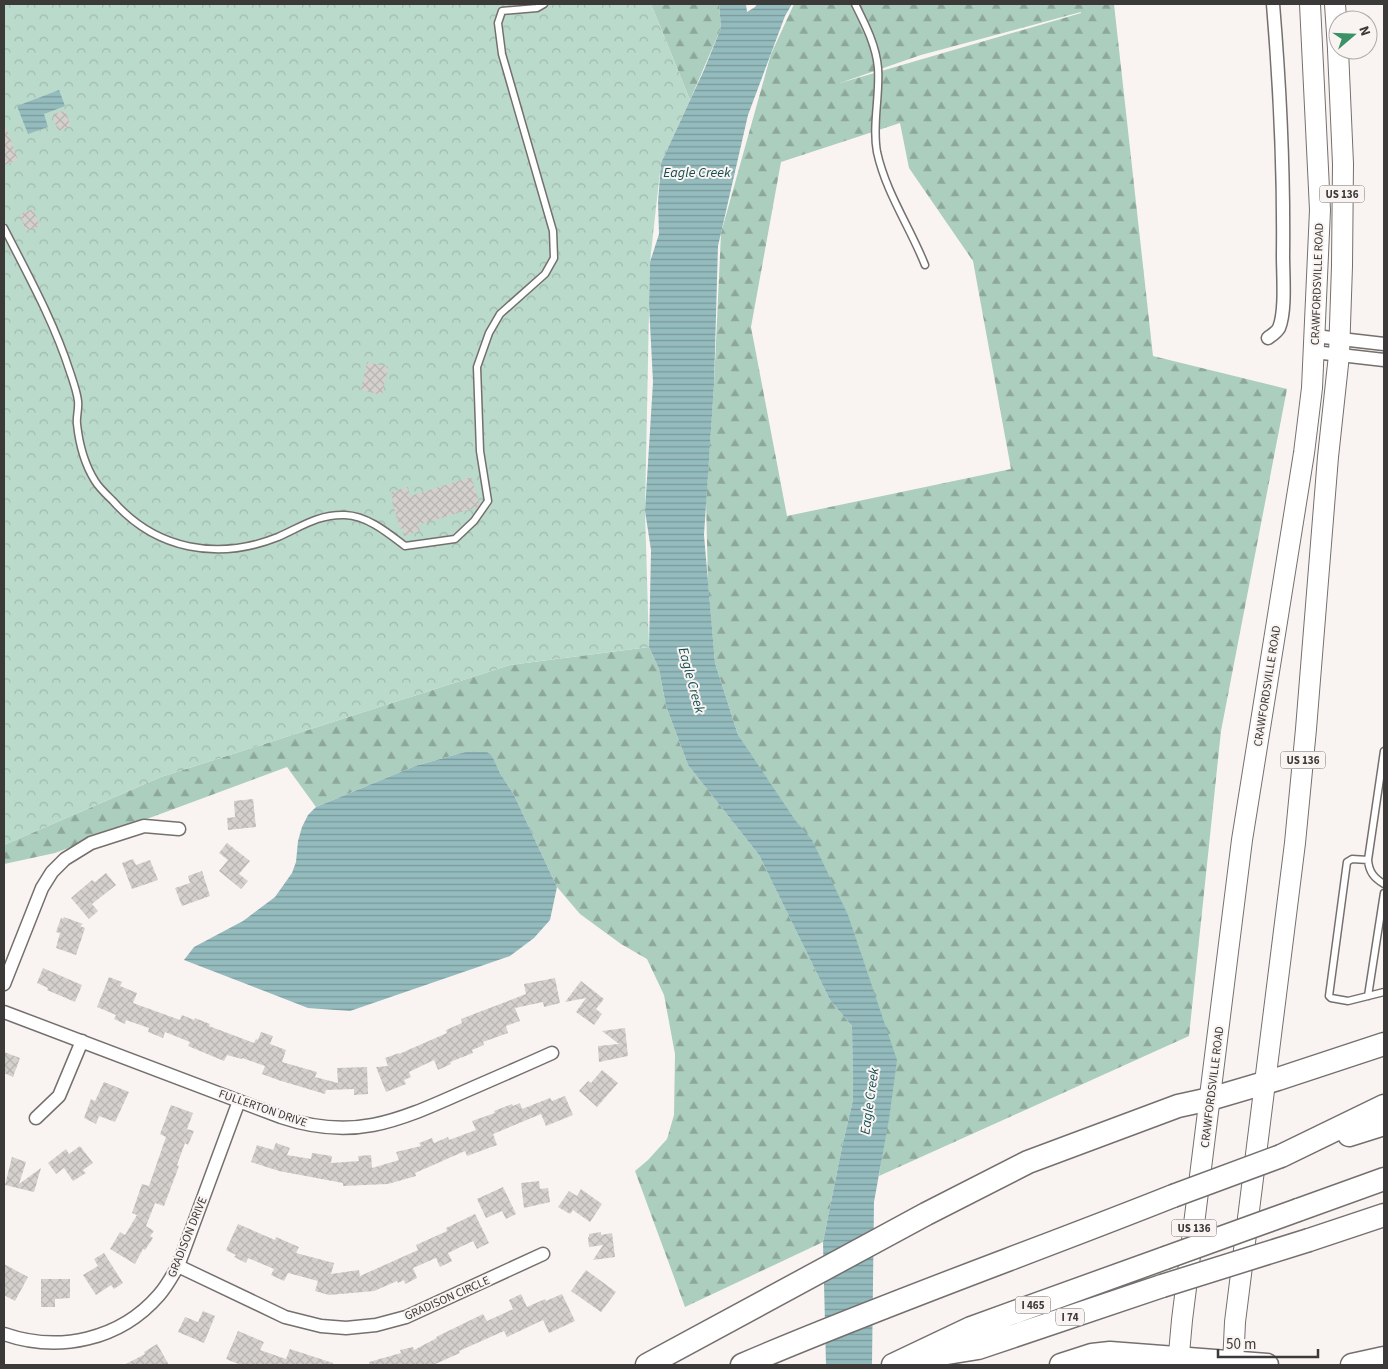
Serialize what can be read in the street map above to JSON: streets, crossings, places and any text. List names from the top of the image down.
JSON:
{
  "streets": {
    "highway": ["I 465", "I 74"],
    "main road": ["US 136", "CRAWFORDSVILLE ROAD"],
    "street": ["FULLERTON DRIVE", "GRADISON DRIVE", "GRADISON CIRCLE"]
  },
  "crossings": [
    ["FULLERTON DRIVE", "GRADISON DRIVE"],
    ["GRADISON DRIVE", "GRADISON CIRCLE"],
    ["I 465", "I 74"]
  ],
  "water": ["Eagle Creek"],
  "scale_bar": "50 m",
  "north": "right"
}
